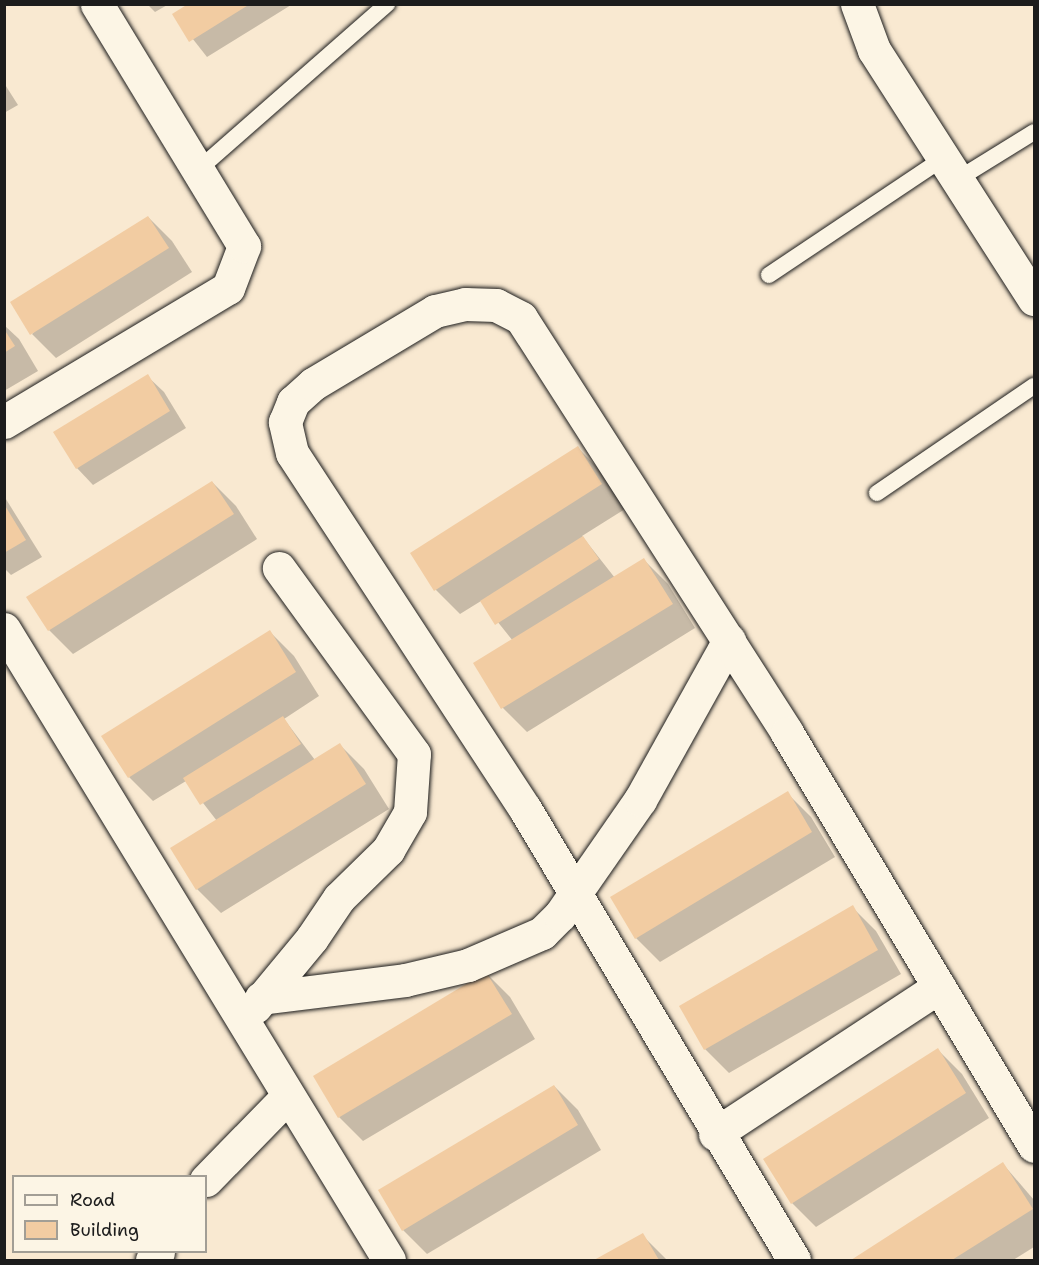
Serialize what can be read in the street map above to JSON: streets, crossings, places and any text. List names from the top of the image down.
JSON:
{
  "legend": ["Road", "Building"]
}
